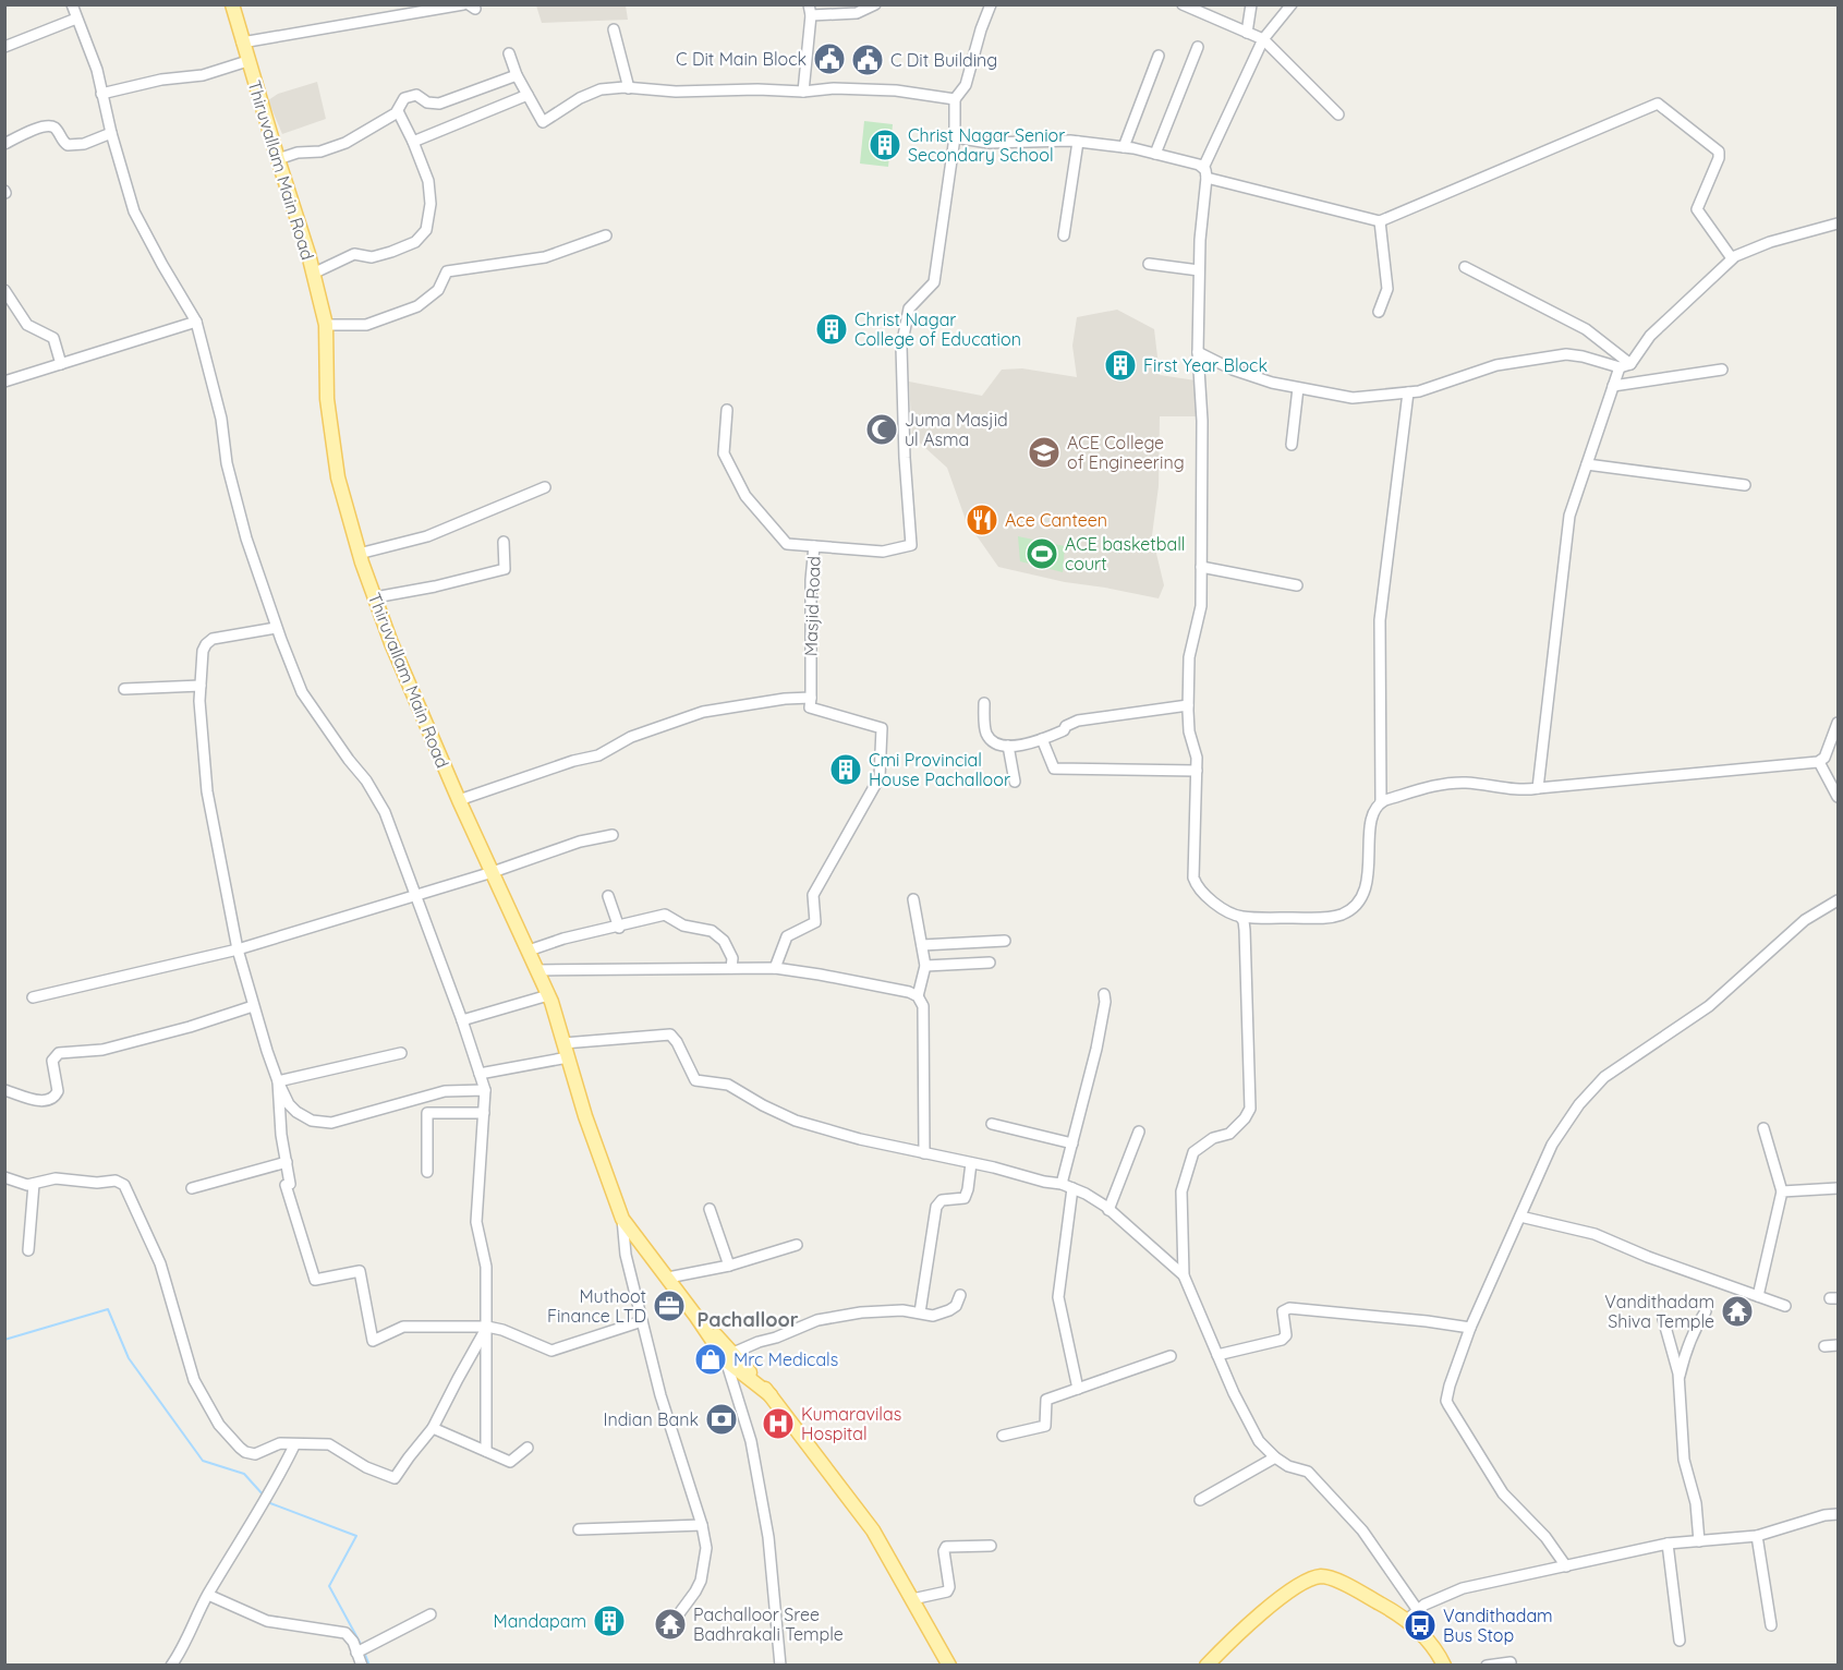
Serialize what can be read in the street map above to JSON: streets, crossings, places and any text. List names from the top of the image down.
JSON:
{
  "streets": {
    "main road": ["Thiruvallam Main Road"],
    "street": ["Masjid Road"]
  },
  "districts": ["Pachalloor"],
  "places": {
    "public building": ["C Dit Main Block", "C Dit Building"],
    "building": [
      "Christ Nagar Senior Secondary School",
      "Christ Nagar College of Education",
      "First Year Block",
      "Cmi Provincial House Pachalloor",
      "Mandapam"
    ],
    "mosque": ["Juma Masjid ul Asma"],
    "school or university": ["ACE College of Engineering"],
    "restaurant": ["Ace Canteen"],
    "sports": ["ACE basketball court"],
    "office": ["Muthoot Finance LTD"],
    "temple": ["Vandithadam Shiva Temple", "Pachalloor Sree Badhrakali Temple"],
    "shop": ["Mrc Medicals"],
    "bank": ["Indian Bank"],
    "hospital": ["Kumaravilas Hospital"],
    "bus stop": ["Vandithadam Bus Stop"]
  }
}
